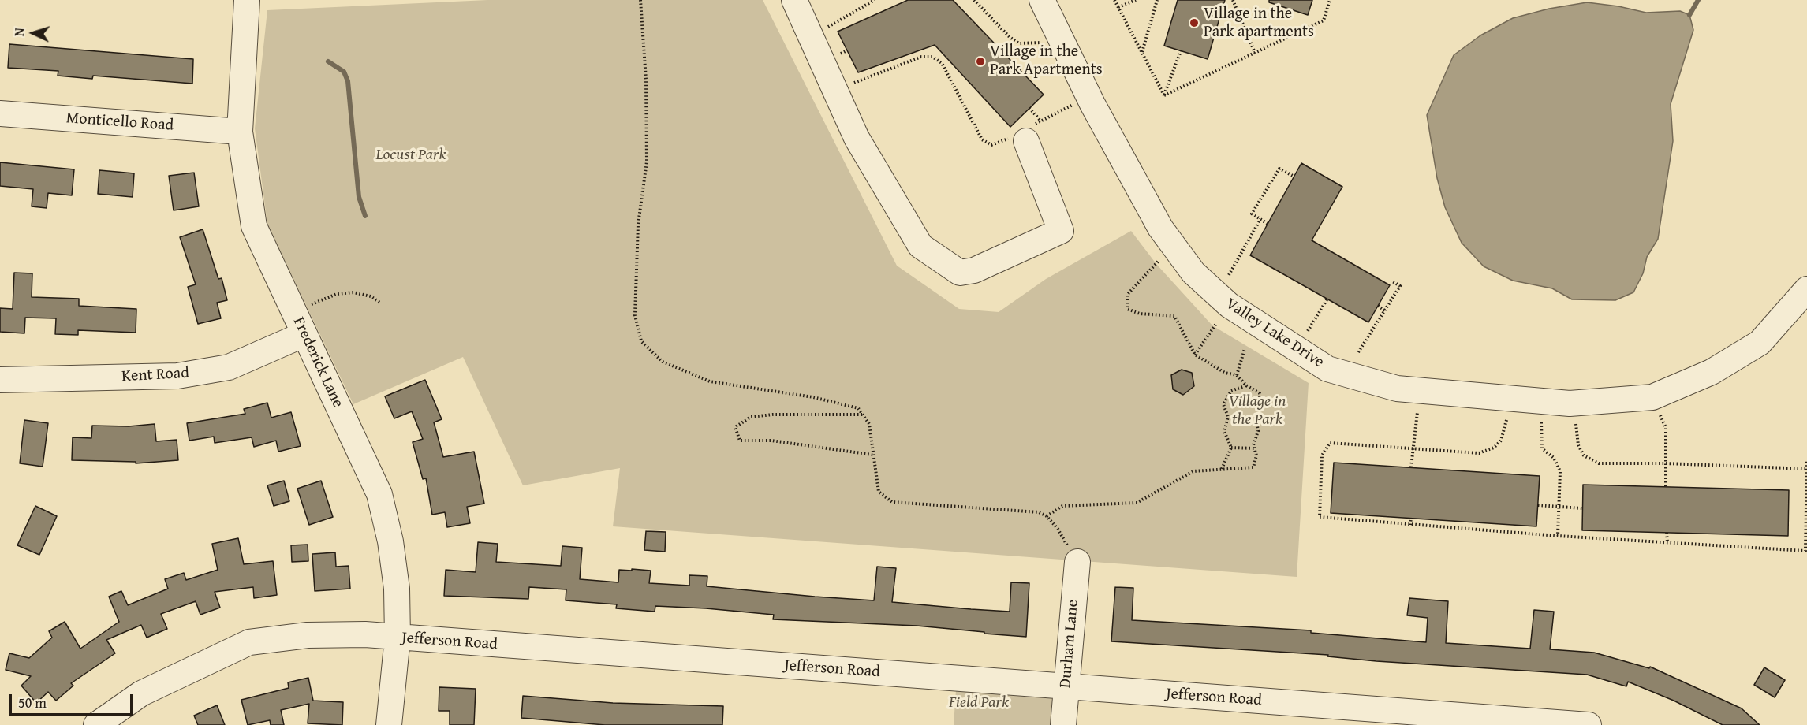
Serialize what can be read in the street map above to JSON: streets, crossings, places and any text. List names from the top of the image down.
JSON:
{
  "streets": {
    "street": [
      "Monticello Road",
      "Valley Lake Drive",
      "Frederick Lane",
      "Kent Road",
      "Jefferson Road",
      "Durham Lane"
    ]
  },
  "crossings": [
    ["Monticello Road", "Frederick Lane"],
    ["Frederick Lane", "Kent Road"],
    ["Frederick Lane", "Jefferson Road"],
    ["Jefferson Road", "Durham Lane"]
  ],
  "parks": ["Locust Park", "Village in the Park", "Field Park"],
  "places": ["Village in the Park apartments", "Village in the Park Apartments"],
  "scale_bar": "50 m",
  "north": "left"
}
